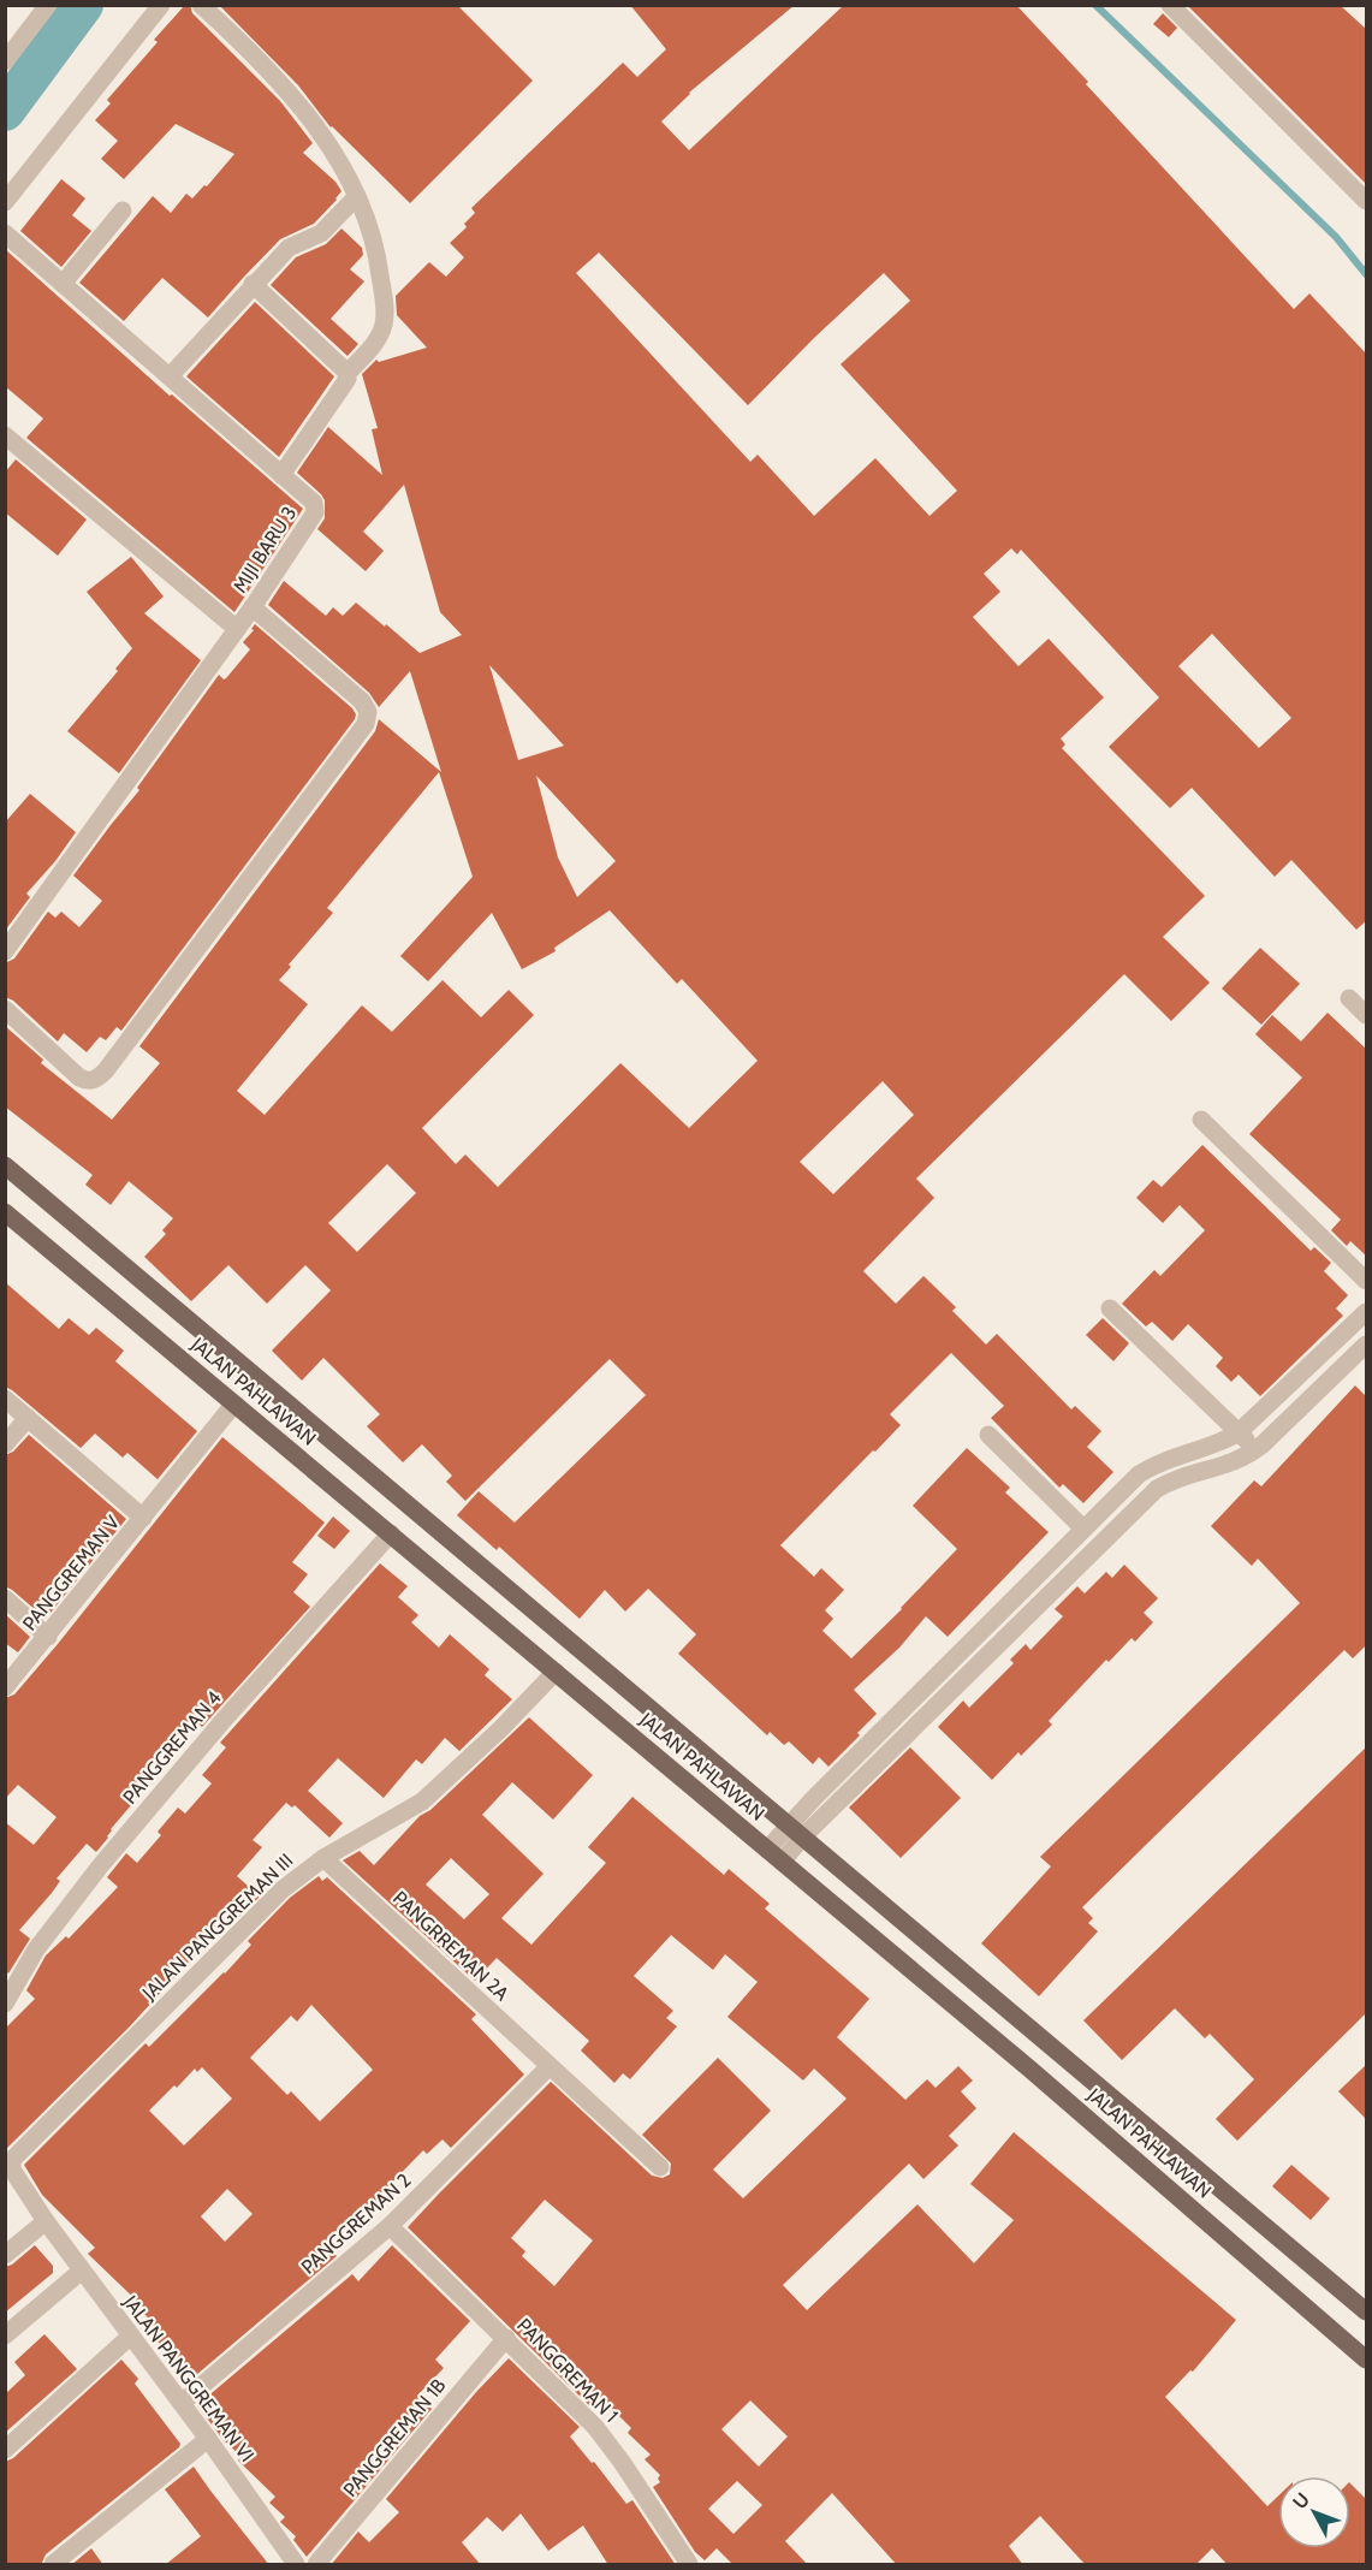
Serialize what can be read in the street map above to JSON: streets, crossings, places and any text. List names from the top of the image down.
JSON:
{
  "streets": {
    "main road": ["JALAN PAHLAWAN"],
    "street": [
      "MIJI BARU 3",
      "PANGGREMAN V",
      "PANGGREMAN 4",
      "JALAN PANGGREMAN III",
      "PANGRREMAN 2A",
      "PANGGREMAN 2",
      "PANGGREMAN 1",
      "JALAN PANGGREMAN VI",
      "PANGGREMAN 1B"
    ]
  },
  "crossings": [
    ["JALAN PAHLAWAN", "PANGGREMAN V"],
    ["JALAN PAHLAWAN", "PANGGREMAN 4"],
    ["JALAN PAHLAWAN", "JALAN PANGGREMAN III"],
    ["JALAN PANGGREMAN III", "PANGRREMAN 2A"],
    ["JALAN PANGGREMAN III", "JALAN PANGGREMAN VI"],
    ["PANGRREMAN 2A", "PANGGREMAN 2"],
    ["PANGGREMAN 2", "PANGGREMAN 1"],
    ["PANGGREMAN 2", "JALAN PANGGREMAN VI"],
    ["PANGGREMAN 1", "PANGGREMAN 1B"]
  ],
  "north": "top left"
}
